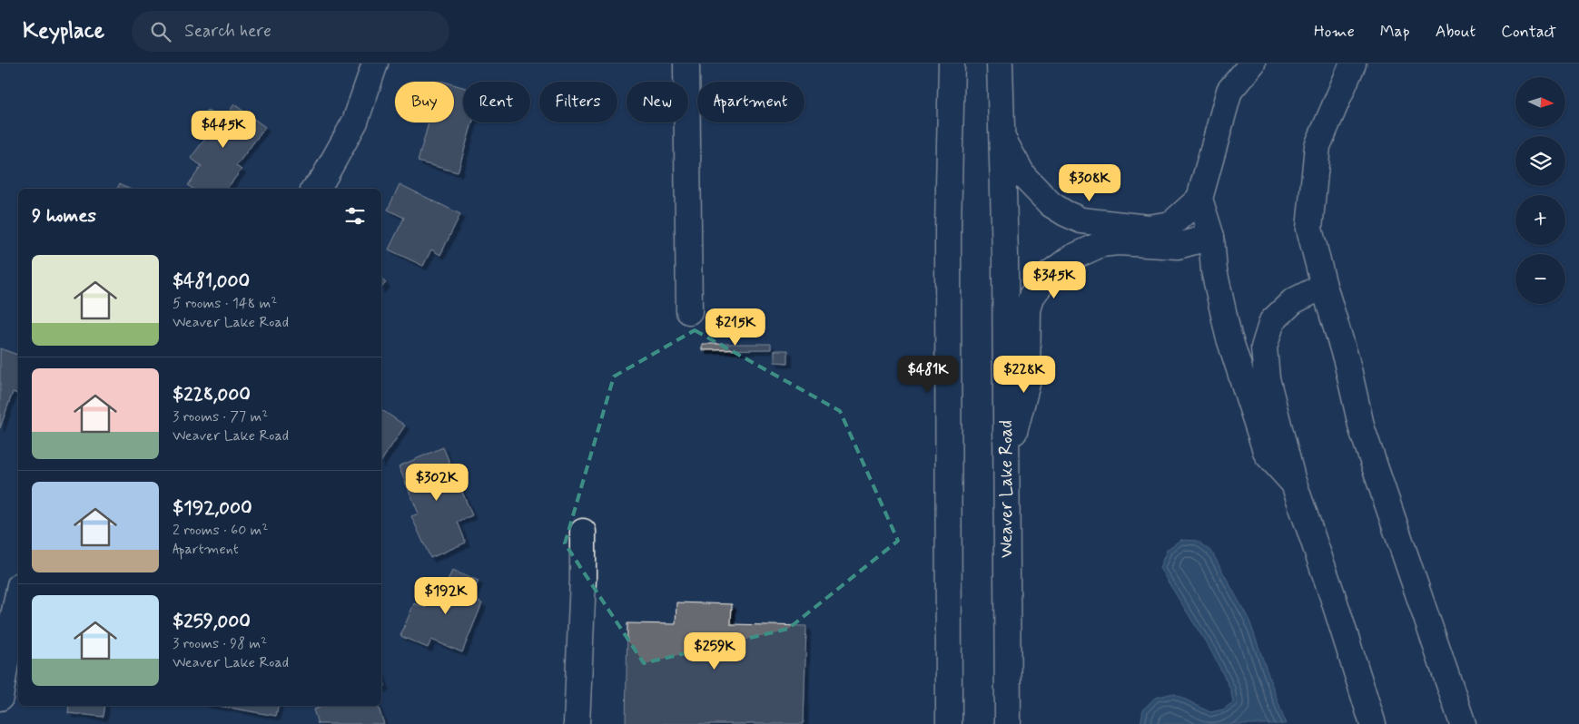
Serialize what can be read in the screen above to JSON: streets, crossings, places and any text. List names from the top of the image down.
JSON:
{
  "streets": {
    "main road": ["Weaver Lake Road"]
  },
  "north": "right",
  "page": {
    "header": "Keyplace",
    "search": "Search here",
    "nav": [
      "Home",
      "Map",
      "About",
      "Contact"
    ],
    "map_buttons": ["+", "−"],
    "chip": [
      "Buy",
      "Rent",
      "Filters",
      "New",
      "Apartment"
    ],
    "price": [
      "$445K",
      "$308K",
      "$345K",
      "$215K",
      "$481K",
      "$228K",
      "$302K",
      "$192K",
      "$259K"
    ],
    "heading": "9 homes",
    "list": [
      {
        "name": "$481,000",
        "note": "5 rooms · 148 m² · Weaver Lake Road"
      },
      {
        "name": "$228,000",
        "note": "3 rooms · 77 m² · Weaver Lake Road"
      },
      {
        "name": "$192,000",
        "note": "2 rooms · 60 m² · Apartment"
      },
      {
        "name": "$259,000",
        "note": "3 rooms · 98 m² · Weaver Lake Road"
      }
    ]
  }
}
